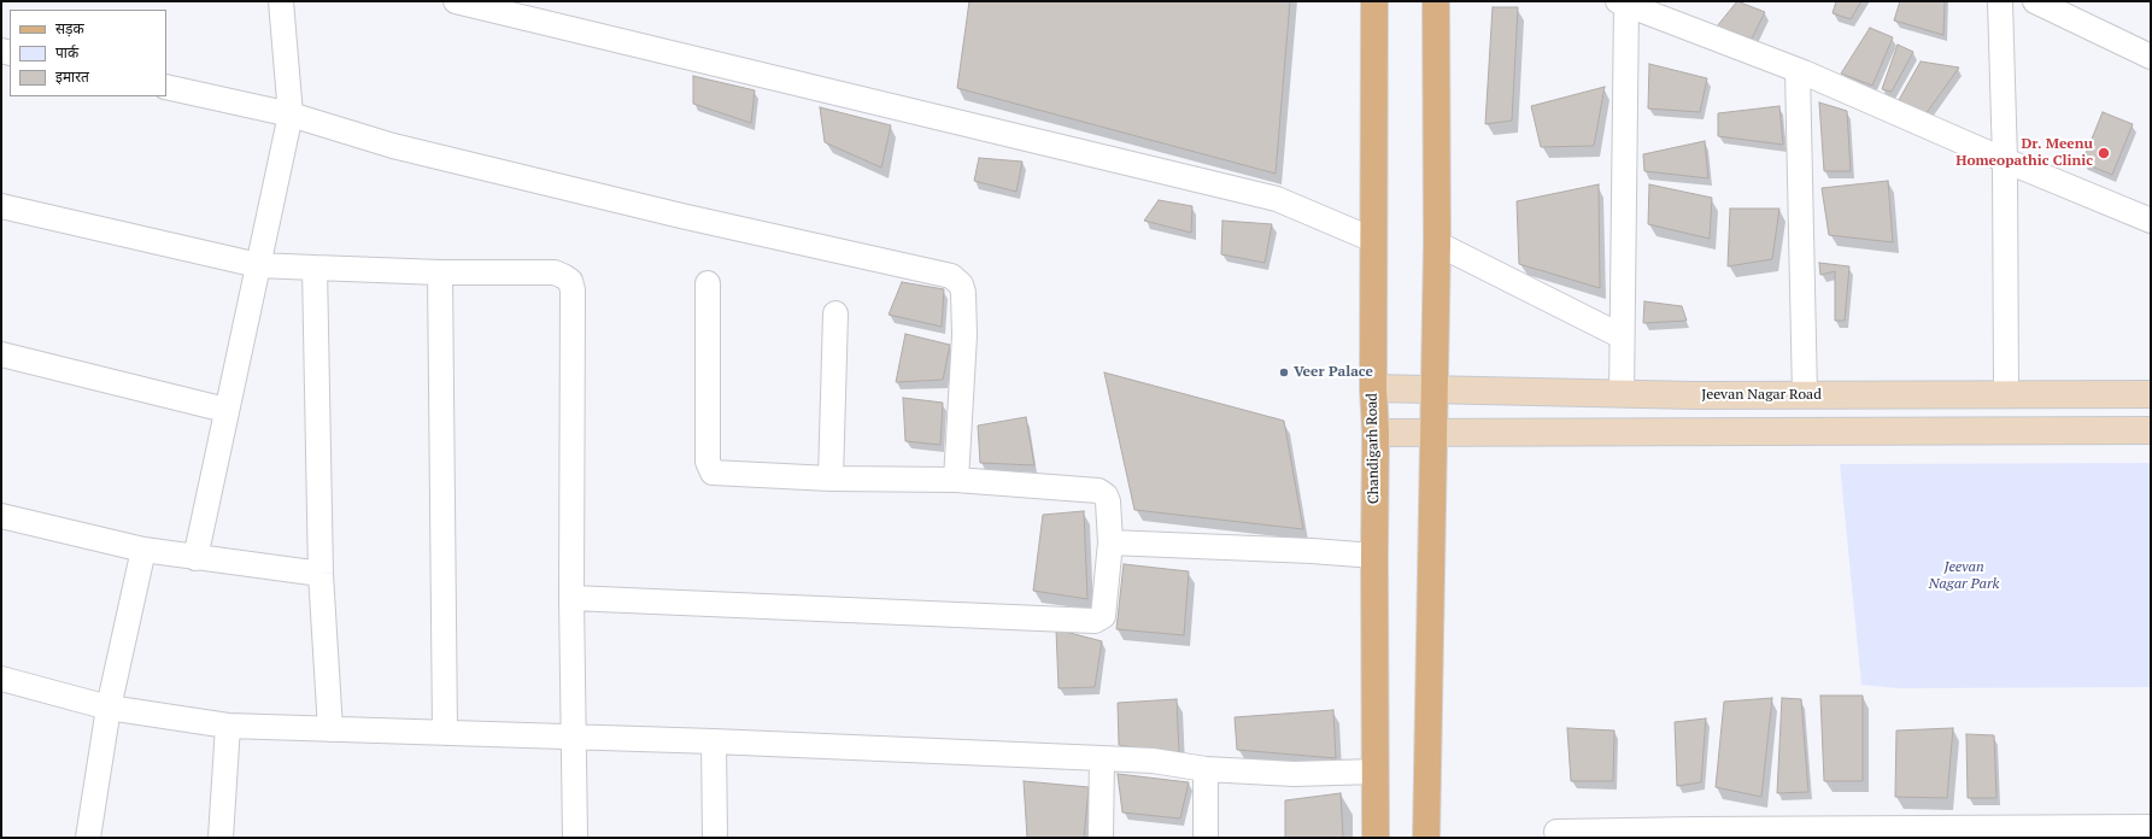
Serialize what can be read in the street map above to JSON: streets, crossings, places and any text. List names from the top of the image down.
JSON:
{
  "streets": {
    "main road": ["Chandigarh Road"],
    "street": ["Jeevan Nagar Road"]
  },
  "crossings": [
    ["Jeevan Nagar Road", "Chandigarh Road"]
  ],
  "parks": ["Jeevan Nagar Park"],
  "places": ["Dr. Meenu Homeopathic Clinic", "Veer Palace"],
  "legend": ["सड़क", "पार्क", "इमारत"]
}
